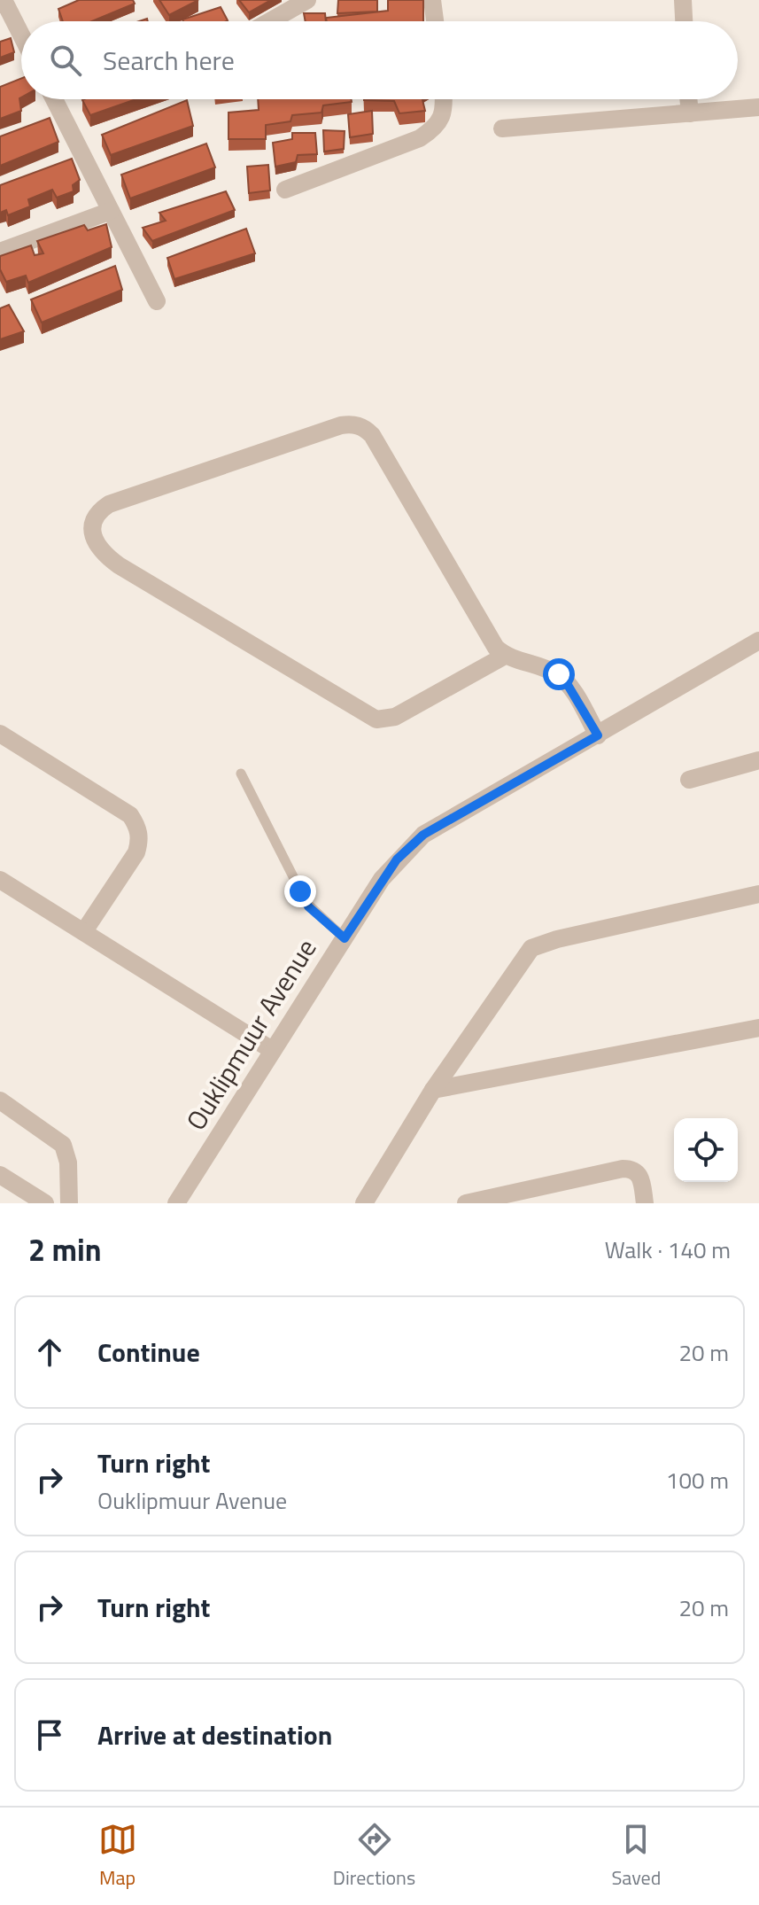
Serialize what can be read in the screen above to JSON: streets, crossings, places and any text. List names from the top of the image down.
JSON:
{
  "streets": {
    "street": ["Ouklipmuur Avenue"]
  },
  "page": {
    "search": "Search here",
    "heading": ["2 min", "Walk · 140 m"],
    "list": [
      ["Continue", "20 m"],
      ["Turn right", "Ouklipmuur Avenue", "100 m"],
      ["Turn right", "20 m"],
      "Arrive at destination"
    ],
    "nav": ["Map", "Directions", "Saved"]
  }
}
